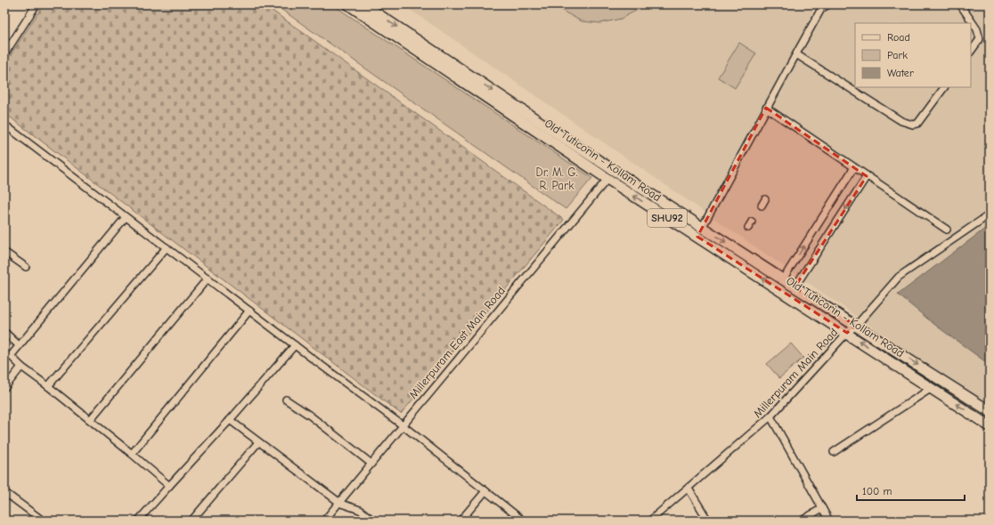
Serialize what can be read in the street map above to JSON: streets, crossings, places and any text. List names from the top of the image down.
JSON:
{
  "streets": {
    "main road": ["Old Tuticorin - Kollam Road", "SHU92"],
    "street": ["Millerpuram East Main Road", "Millerpuram Main Road"]
  },
  "crossings": [
    ["Old Tuticorin - Kollam Road", "Millerpuram East Main Road"],
    ["Old Tuticorin - Kollam Road", "Millerpuram Main Road"]
  ],
  "parks": ["Dr. M. G. R. Park"],
  "legend": ["Road", "Park", "Water"],
  "scale_bar": "100 m"
}
